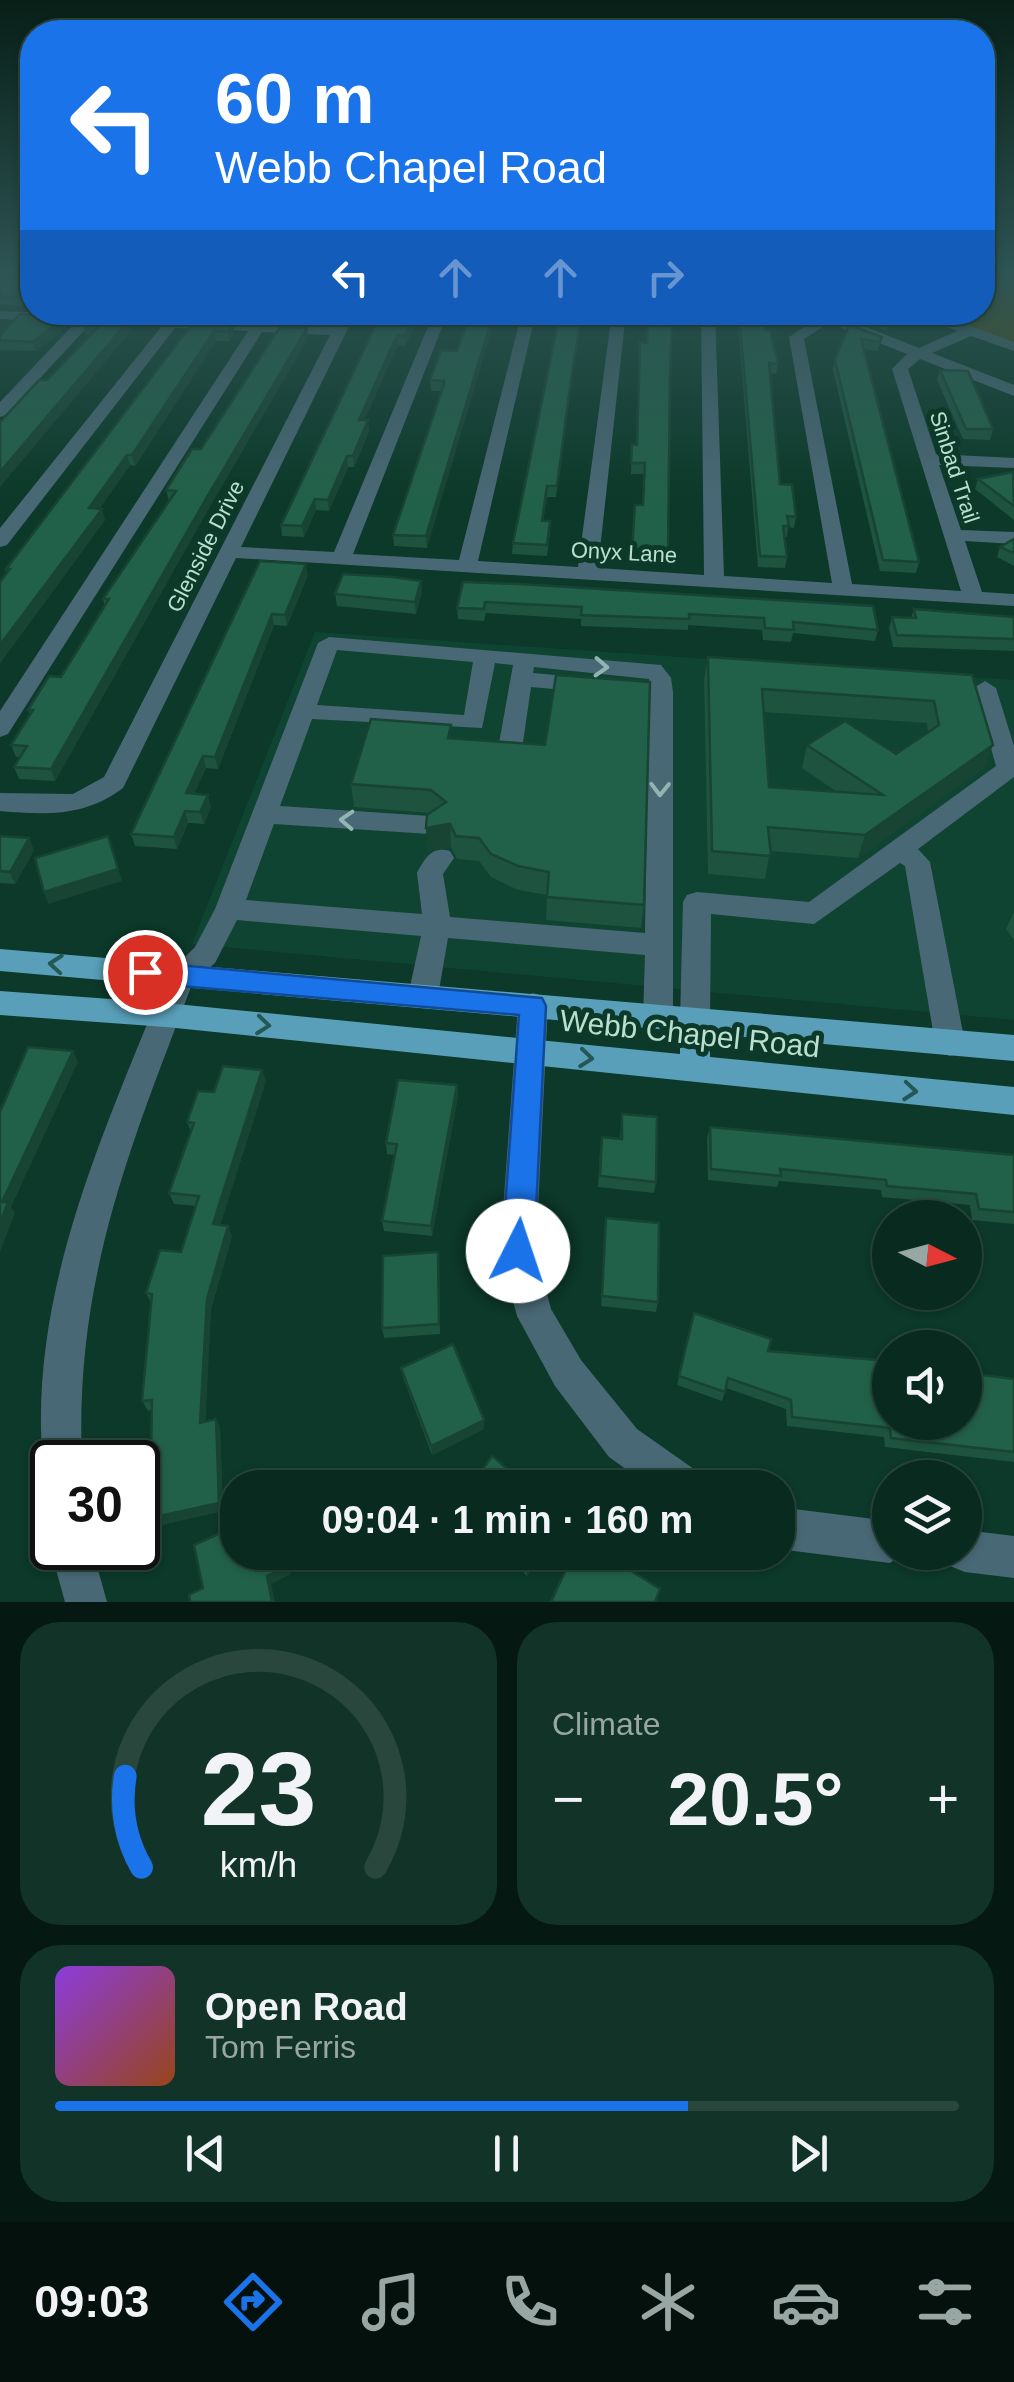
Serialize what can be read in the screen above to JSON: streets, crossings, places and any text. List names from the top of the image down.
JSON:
{
  "streets": {
    "main road": ["Webb Chapel Road"],
    "street": ["Sinbad Trail", "Glenside Drive", "Onyx Lane"]
  },
  "crossings": [
    ["Sinbad Trail", "Onyx Lane"],
    ["Glenside Drive", "Onyx Lane"]
  ],
  "north": "right",
  "page": {
    "turn": ["60 m", "Webb Chapel Road"],
    "limit": "30",
    "trip": "09:04 · 1 min · 160 m",
    "tile": "Climate",
    "heat": ["−", "20.5°", "+"],
    "song": ["Open Road", "Tom Ferris"],
    "tabs": "09:03",
    "gauge": ["23", "km/h"]
  }
}
